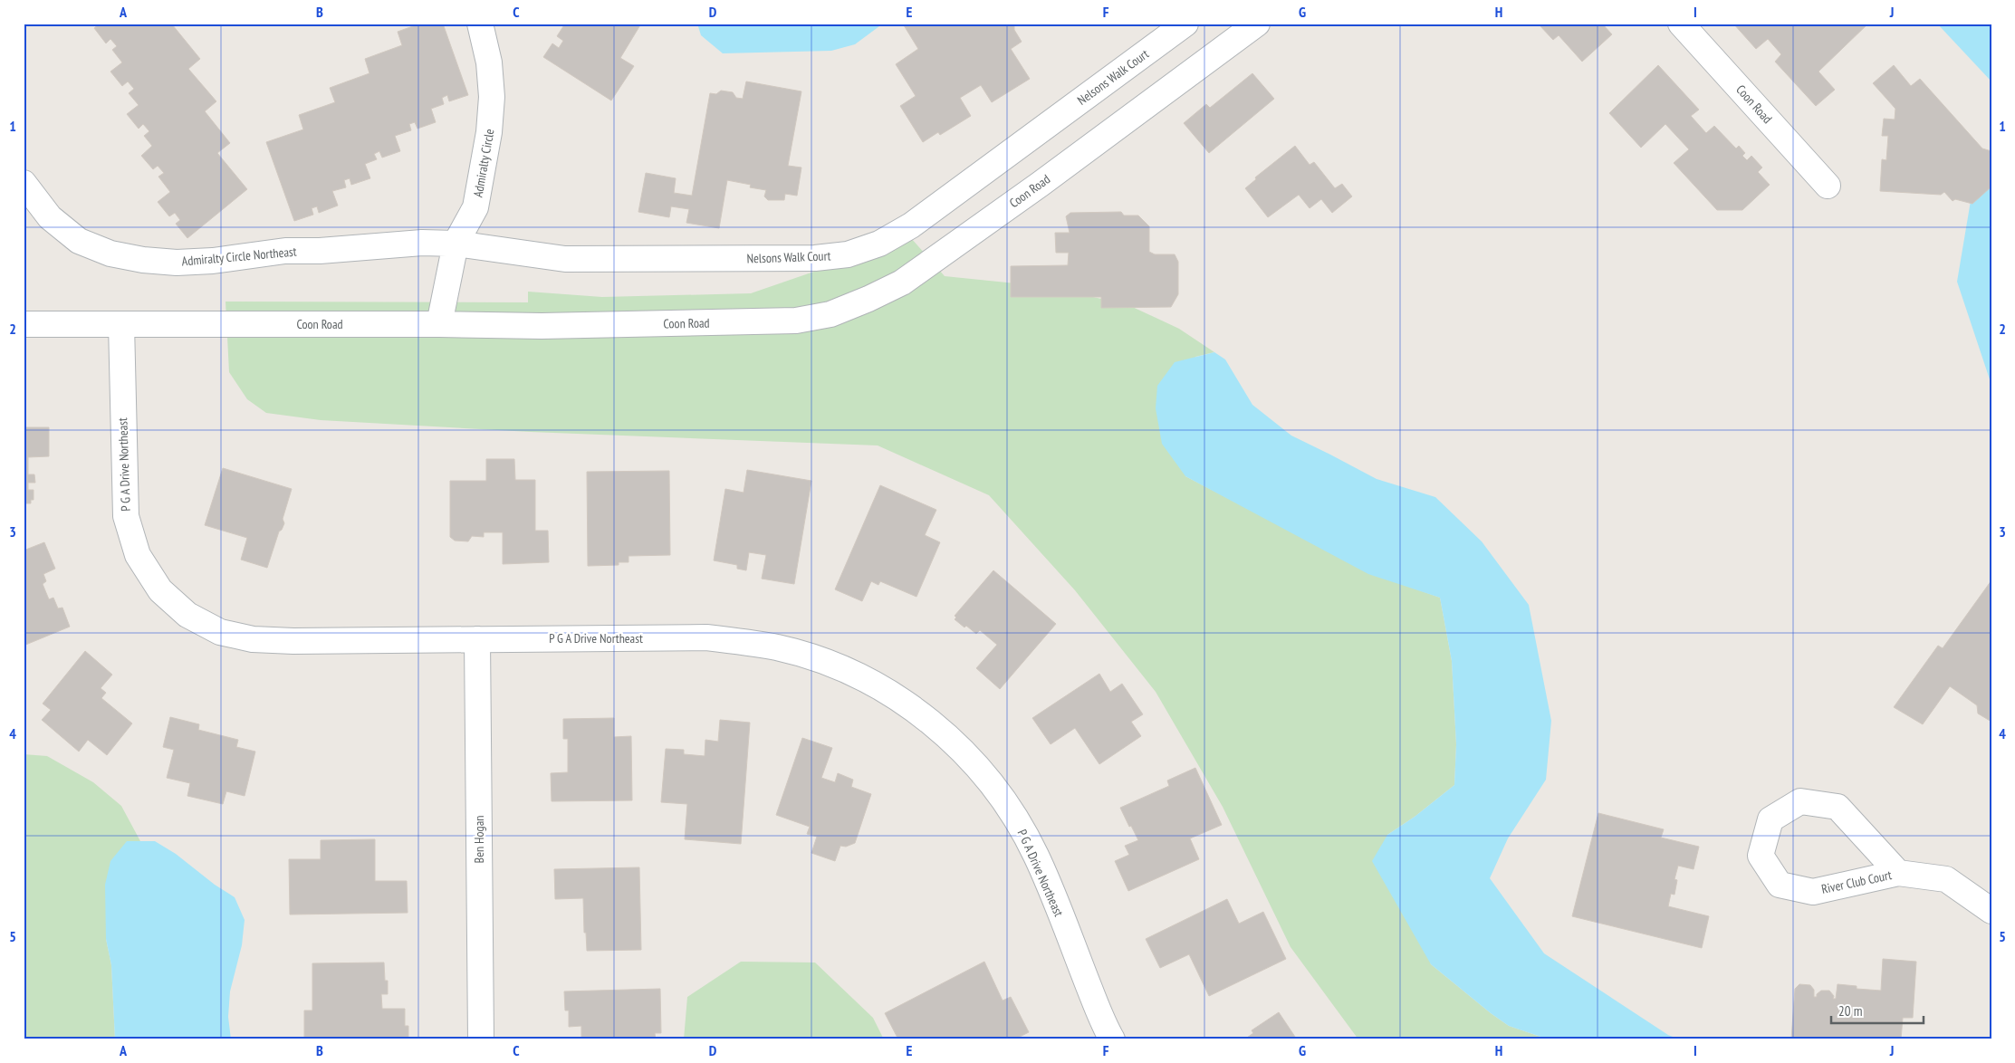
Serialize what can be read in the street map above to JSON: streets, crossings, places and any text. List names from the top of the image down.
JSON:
{
  "streets": {
    "street": [
      "Nelsons Walk Court",
      "Coon Road",
      "Admiralty Circle",
      "Admiralty Circle Northeast",
      "P G A Drive Northeast",
      "Ben Hogan",
      "River Club Court"
    ]
  },
  "crossings": [
    ["Nelsons Walk Court", "Admiralty Circle"],
    ["Nelsons Walk Court", "Admiralty Circle Northeast"],
    ["Coon Road", "Admiralty Circle"],
    ["Coon Road", "P G A Drive Northeast"],
    ["Admiralty Circle", "Admiralty Circle Northeast"],
    ["P G A Drive Northeast", "Ben Hogan"]
  ],
  "scale_bar": "20 m",
  "grid": {
    "columns": [
      "A",
      "B",
      "C",
      "D",
      "E",
      "F",
      "G",
      "H",
      "I",
      "J"
    ],
    "rows": [
      "1",
      "2",
      "3",
      "4",
      "5"
    ]
  }
}
